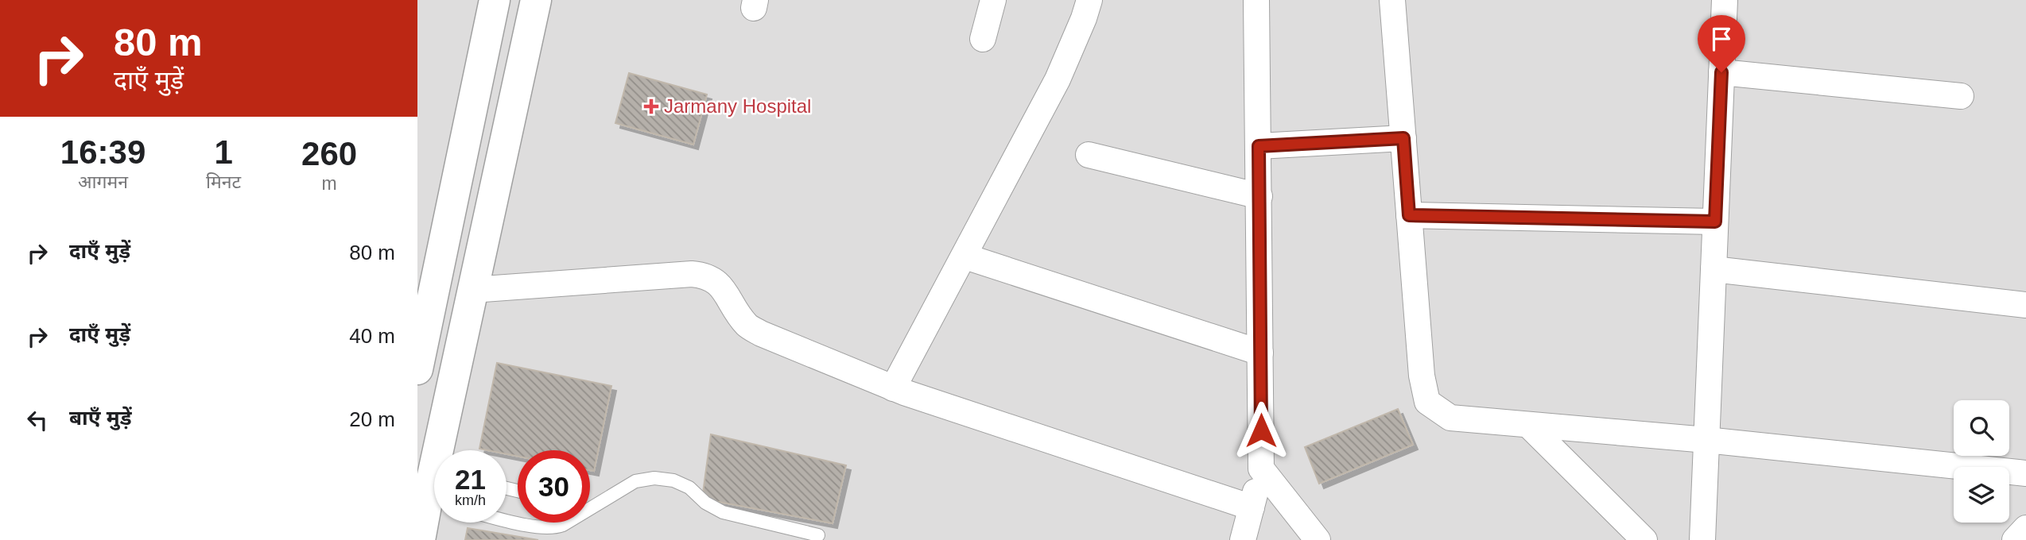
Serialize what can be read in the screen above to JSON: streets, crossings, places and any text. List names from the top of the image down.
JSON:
{
  "places": {
    "health": ["Jarmany Hospital"]
  },
  "page": {
    "turn": ["80 m", "दाएँ मुड़ें"],
    "eta": [
      "16:39",
      "आगमन",
      "1",
      "मिनट",
      "260",
      "m"
    ],
    "list": [
      {
        "name": "दाएँ मुड़ें",
        "value": "80 m"
      },
      {
        "name": "दाएँ मुड़ें",
        "value": "40 m"
      },
      {
        "name": "बाएँ मुड़ें",
        "value": "20 m"
      }
    ],
    "speed": "21 km/h",
    "limit": "30"
  }
}
